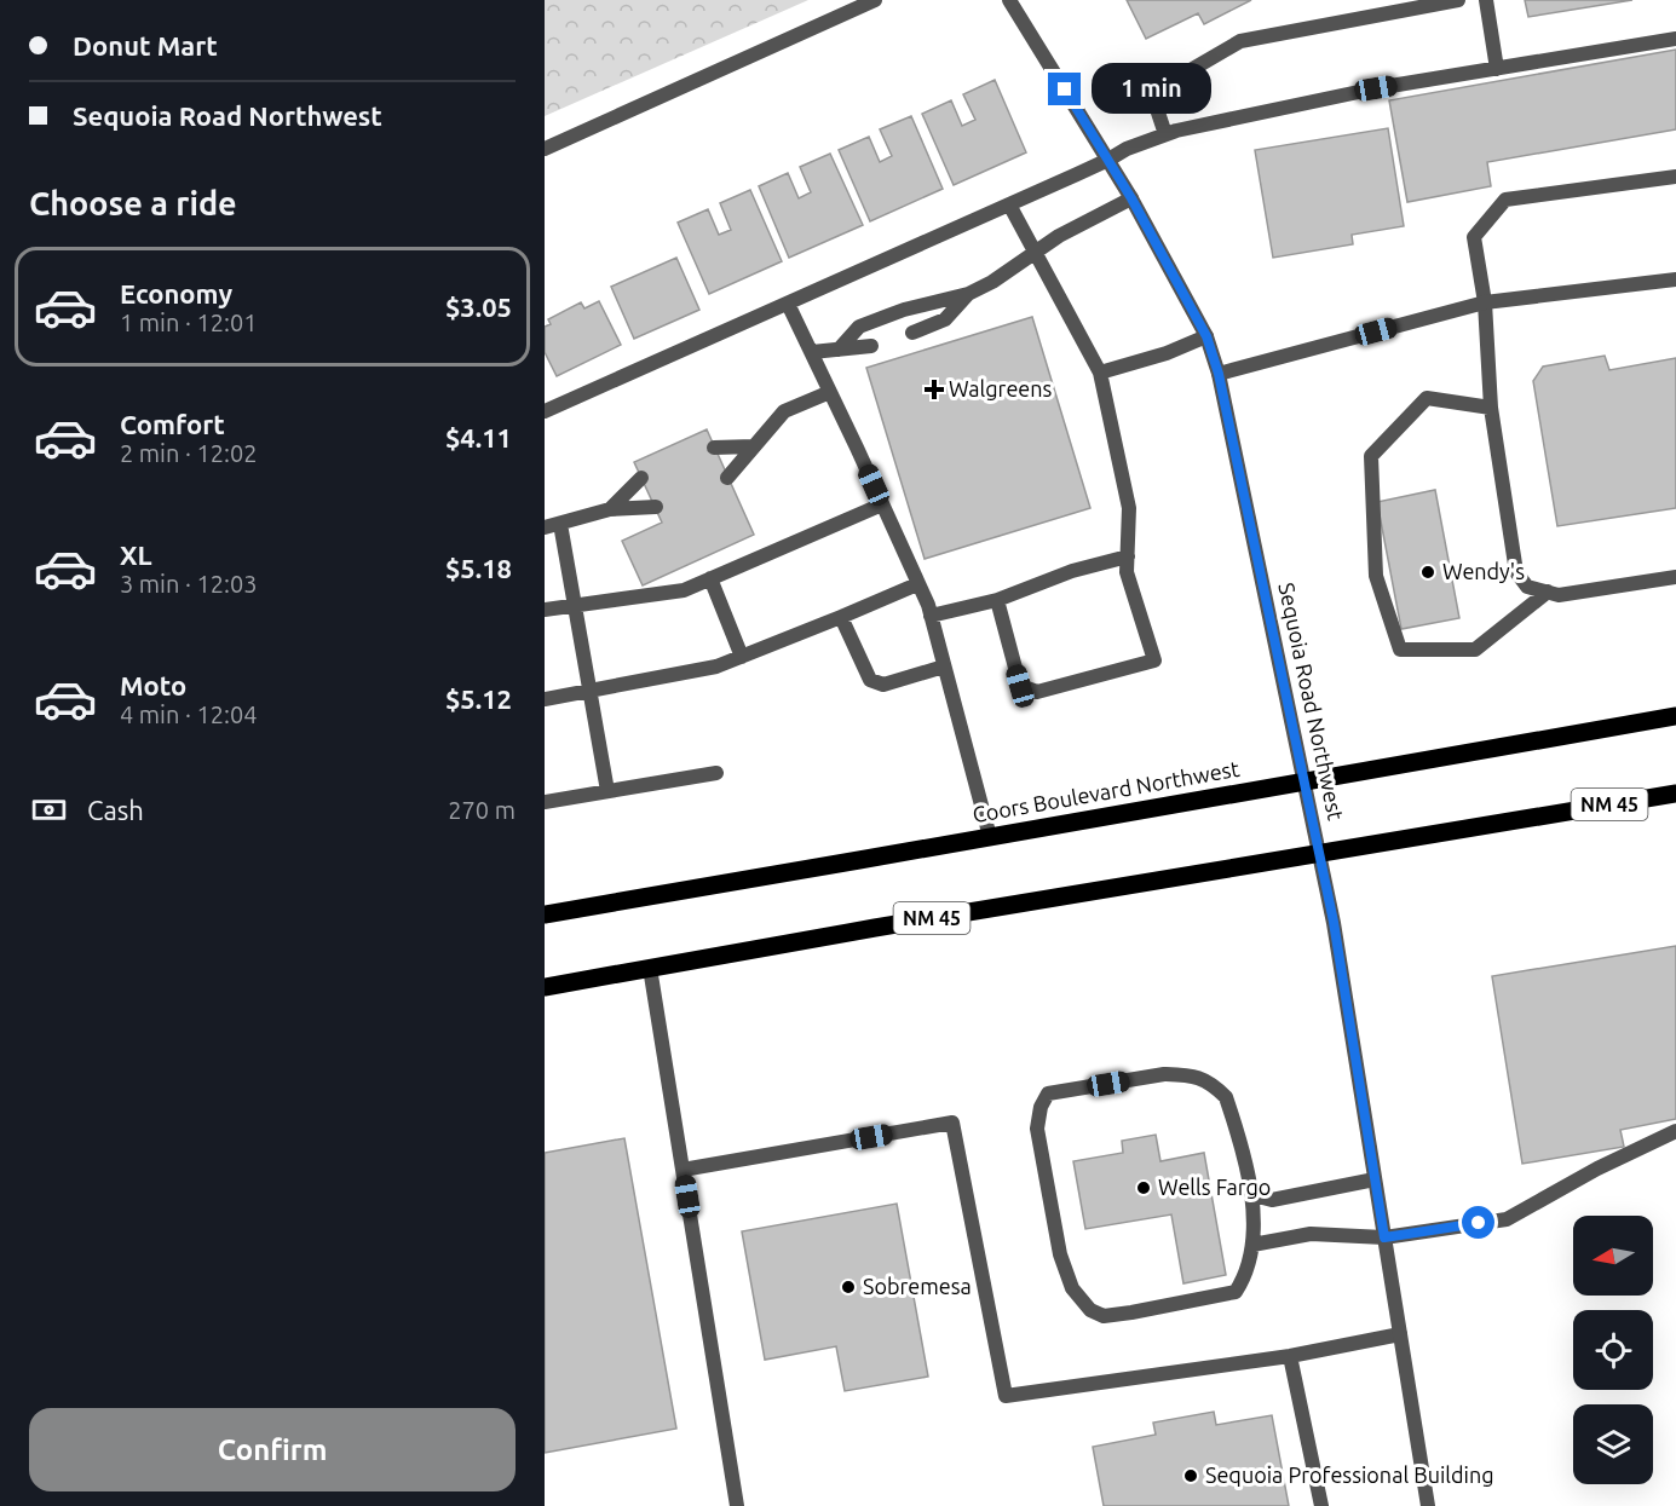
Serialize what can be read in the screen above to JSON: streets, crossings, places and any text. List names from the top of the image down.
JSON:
{
  "streets": {
    "main road": ["Coors Boulevard Northwest", "NM 45"],
    "street": ["Sequoia Road Northwest"]
  },
  "crossings": [
    ["Sequoia Road Northwest", "Coors Boulevard Northwest"],
    ["Sequoia Road Northwest", "NM 45"]
  ],
  "places": {
    "health": ["Walgreens"],
    "other": [
      "Wendy's",
      "Wells Fargo",
      "Sobremesa",
      "Sequoia Professional Building"
    ]
  },
  "north": "left",
  "page": {
    "banner": ["Donut Mart", "Sequoia Road Northwest"],
    "bubble": "1 min",
    "heading": "Choose a ride",
    "list": [
      {
        "name": "Economy",
        "note": "1 min · 12:01",
        "value": "$3.05"
      },
      {
        "name": "Comfort",
        "note": "2 min · 12:02",
        "value": "$4.11"
      },
      {
        "name": "XL",
        "note": "3 min · 12:03",
        "value": "$5.18"
      },
      {
        "name": "Moto",
        "note": "4 min · 12:04",
        "value": "$5.12"
      }
    ],
    "pay": ["Cash", "270 m"],
    "buttons": "Confirm"
  }
}
